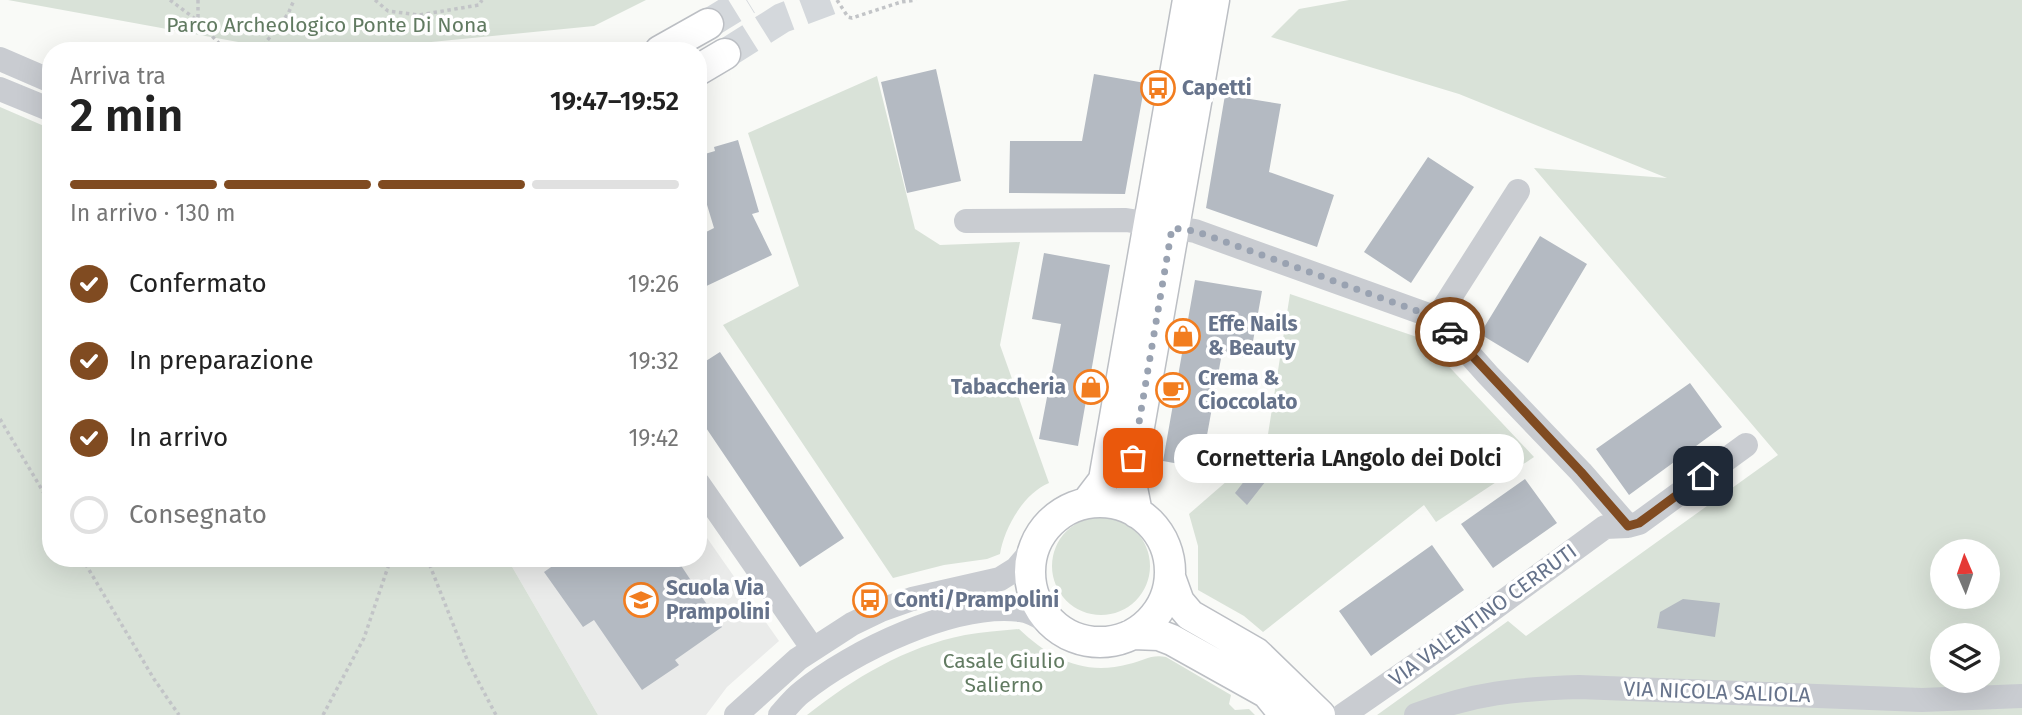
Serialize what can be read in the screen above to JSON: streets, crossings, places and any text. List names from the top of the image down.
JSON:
{
  "streets": {
    "street": ["VIA VALENTINO CERRUTI", "VIA NICOLA SALIOLA"]
  },
  "parks": ["Parco Archeologico Ponte Di Nona", "Casale Giulio Salierno"],
  "places": {
    "bus stop": ["Capetti", "Conti/Prampolini"],
    "shop": ["Effe Nails & Beauty", "Tabaccheria"],
    "cafe": ["Crema & Cioccolato"],
    "other": ["Cornetteria LAngolo dei Dolci"],
    "school or university": ["Scuola Via Prampolini"]
  },
  "north": "top",
  "page": {
    "heading": ["2 min", "Arriva tra", "19:47–19:52"],
    "bar": "In arrivo · 130 m",
    "list": [
      ["Confermato", "19:26"],
      ["In preparazione", "19:32"],
      ["In arrivo", "19:42"],
      "Consegnato"
    ],
    "bubble": "Cornetteria LAngolo dei Dolci"
  }
}
